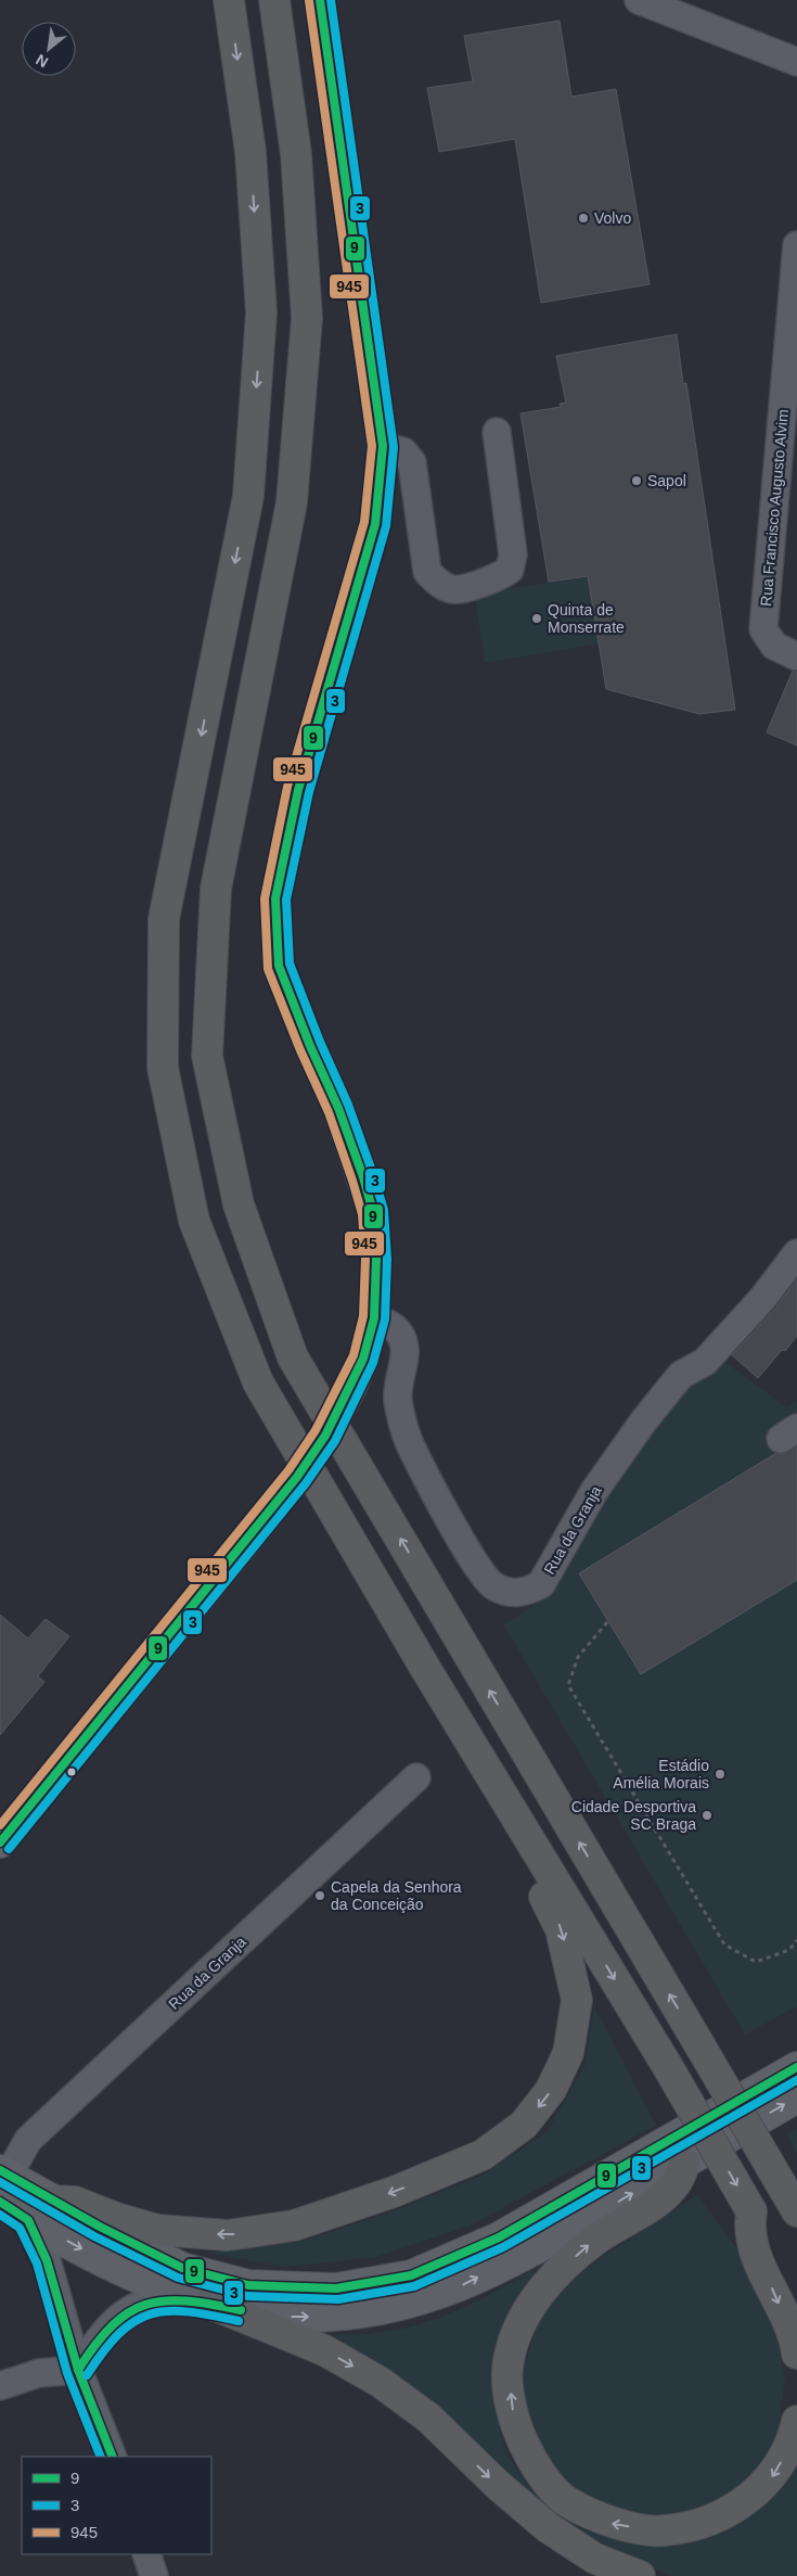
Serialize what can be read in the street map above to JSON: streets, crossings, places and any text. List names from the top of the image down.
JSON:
{
  "streets": {
    "street": ["Rua Francisco Augusto Alvim", "Rua da Granja"]
  },
  "places": [
    "Volvo",
    "Sapol",
    "Quinta de Monserrate",
    "Estádio Amélia Morais",
    "Cidade Desportiva SC Braga",
    "Capela da Senhora da Conceição"
  ],
  "lines": ["transit line 9", "transit line 3", "transit line 945"],
  "legend": ["9", "3", "945"],
  "north": "bottom left"
}
